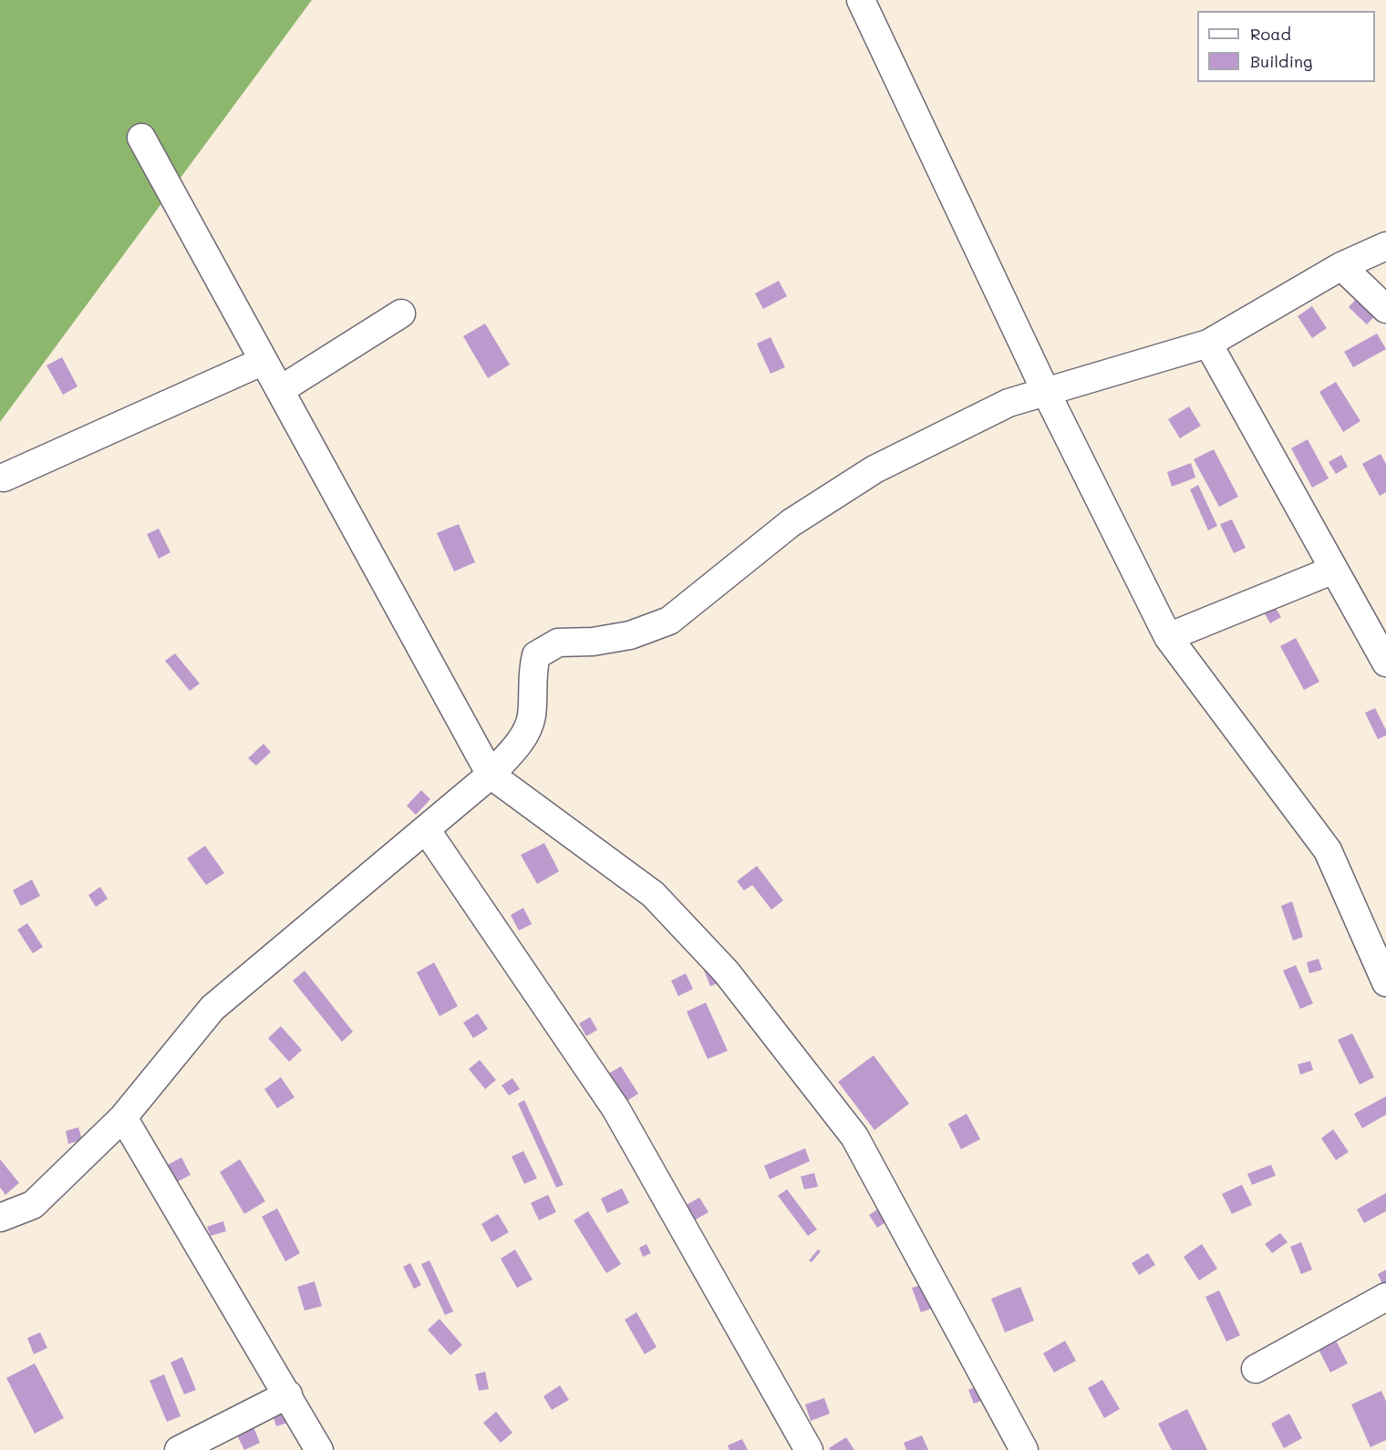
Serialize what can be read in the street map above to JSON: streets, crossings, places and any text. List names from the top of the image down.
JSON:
{
  "legend": ["Road", "Building"]
}
